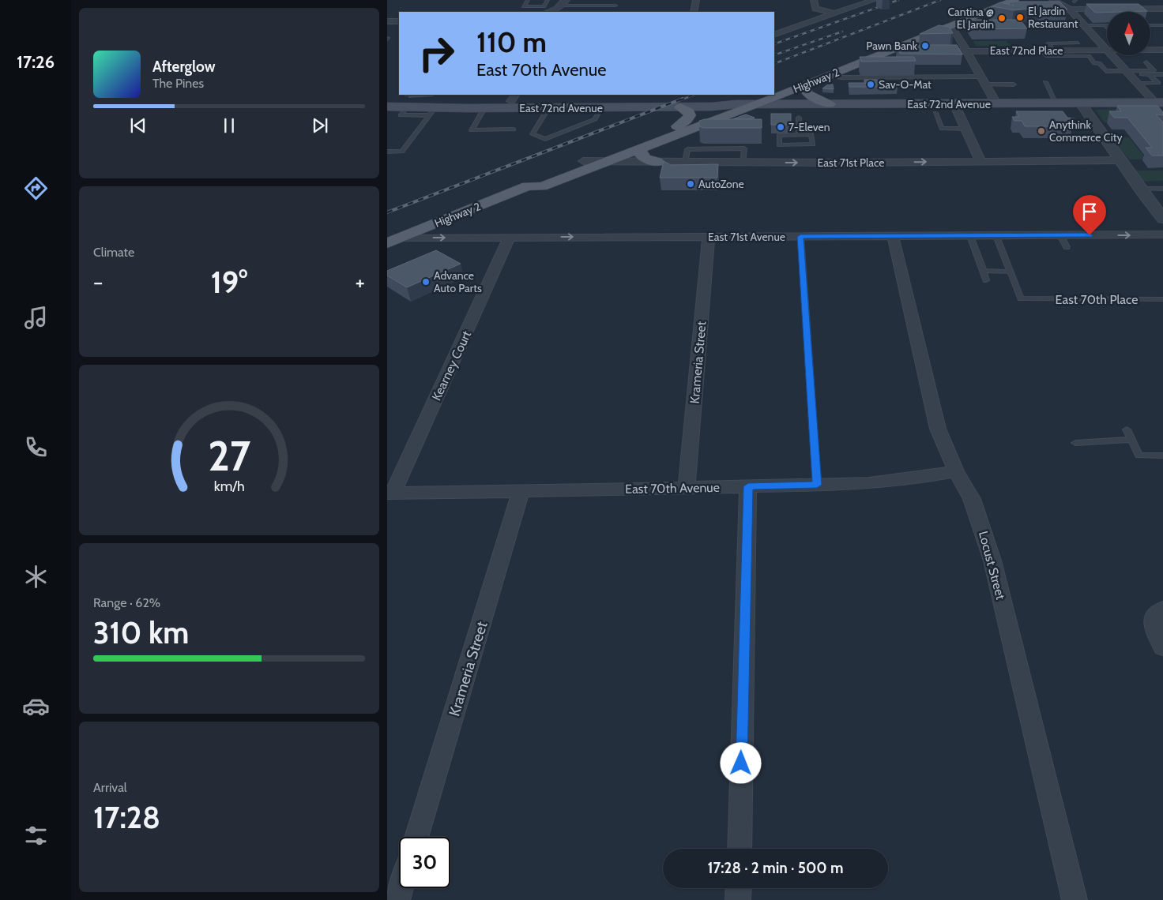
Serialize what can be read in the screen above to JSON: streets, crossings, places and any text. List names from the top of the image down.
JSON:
{
  "streets": {
    "main road": ["Highway 2", "East 72nd Avenue"],
    "street": [
      "East 72nd Place",
      "East 71st Place",
      "East 71st Avenue",
      "Krameria Street",
      "Kearney Court",
      "East 70th Avenue",
      "Locust Street"
    ],
    "lane": ["East 70th Place"]
  },
  "crossings": [
    ["Highway 2", "East 72nd Avenue"],
    ["Highway 2", "East 71st Place"],
    ["Highway 2", "East 71st Avenue"],
    ["East 71st Avenue", "Krameria Street"],
    ["East 71st Avenue", "Kearney Court"],
    ["East 71st Avenue", "Locust Street"],
    ["Krameria Street", "East 70th Avenue"],
    ["Kearney Court", "East 70th Avenue"],
    ["East 70th Avenue", "Locust Street"]
  ],
  "one_way": ["East 71st Place", "East 71st Avenue"],
  "places": [
    "El Jardin Restaurant",
    "Cantina @ El Jardin",
    "Pawn Bank",
    "Sav-O-Mat",
    "7-Eleven",
    "Anythink Commerce City",
    "AutoZone",
    "Advance Auto Parts"
  ],
  "north": "top",
  "page": {
    "tabs": "17:26",
    "turn": ["110 m", "East 70th Avenue"],
    "song": ["Afterglow", "The Pines"],
    "tile": [
      "Climate",
      ["Range · 62%", "310 km"],
      ["Arrival", "17:28"]
    ],
    "heat": ["−", "19°", "+"],
    "limit": "30",
    "trip": "17:28 · 2 min · 500 m",
    "gauge": ["27", "km/h"]
  }
}
